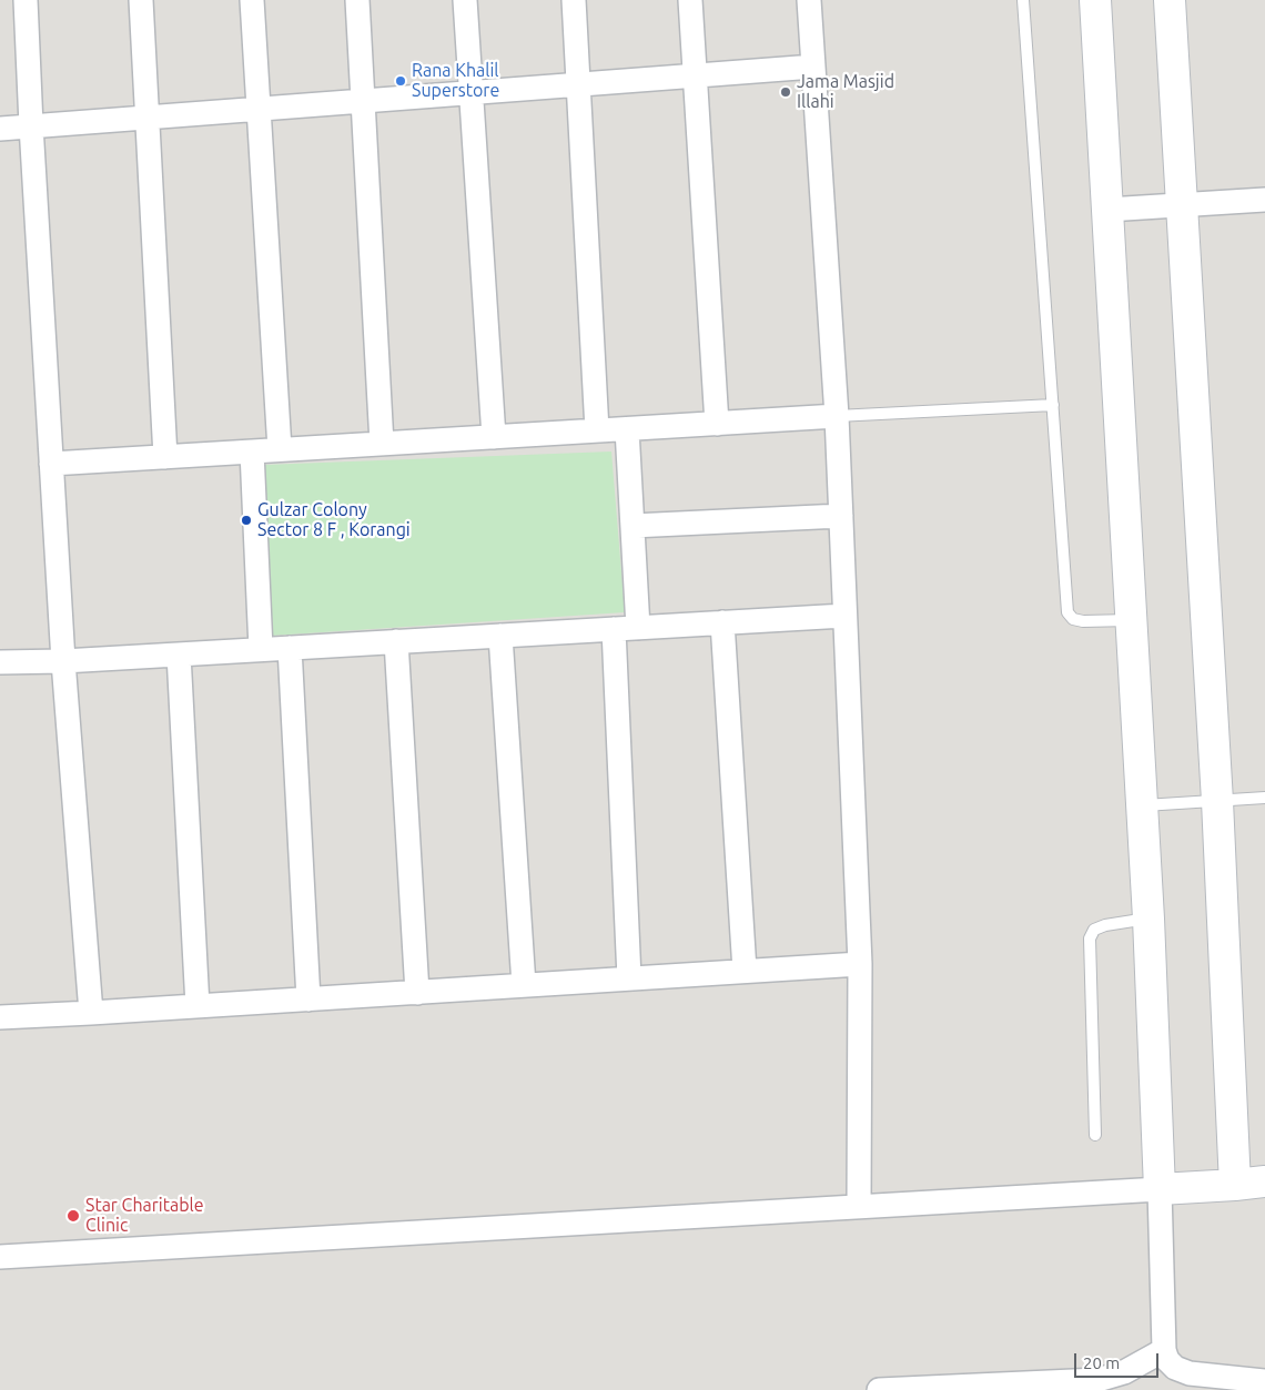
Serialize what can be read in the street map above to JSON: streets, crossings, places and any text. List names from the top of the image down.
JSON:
{
  "places": [
    "Rana Khalil Superstore",
    "Jama Masjid Illahi",
    "Gulzar Colony Sector 8 F , Korangi",
    "Star Charitable Clinic"
  ],
  "scale_bar": "20 m"
}
